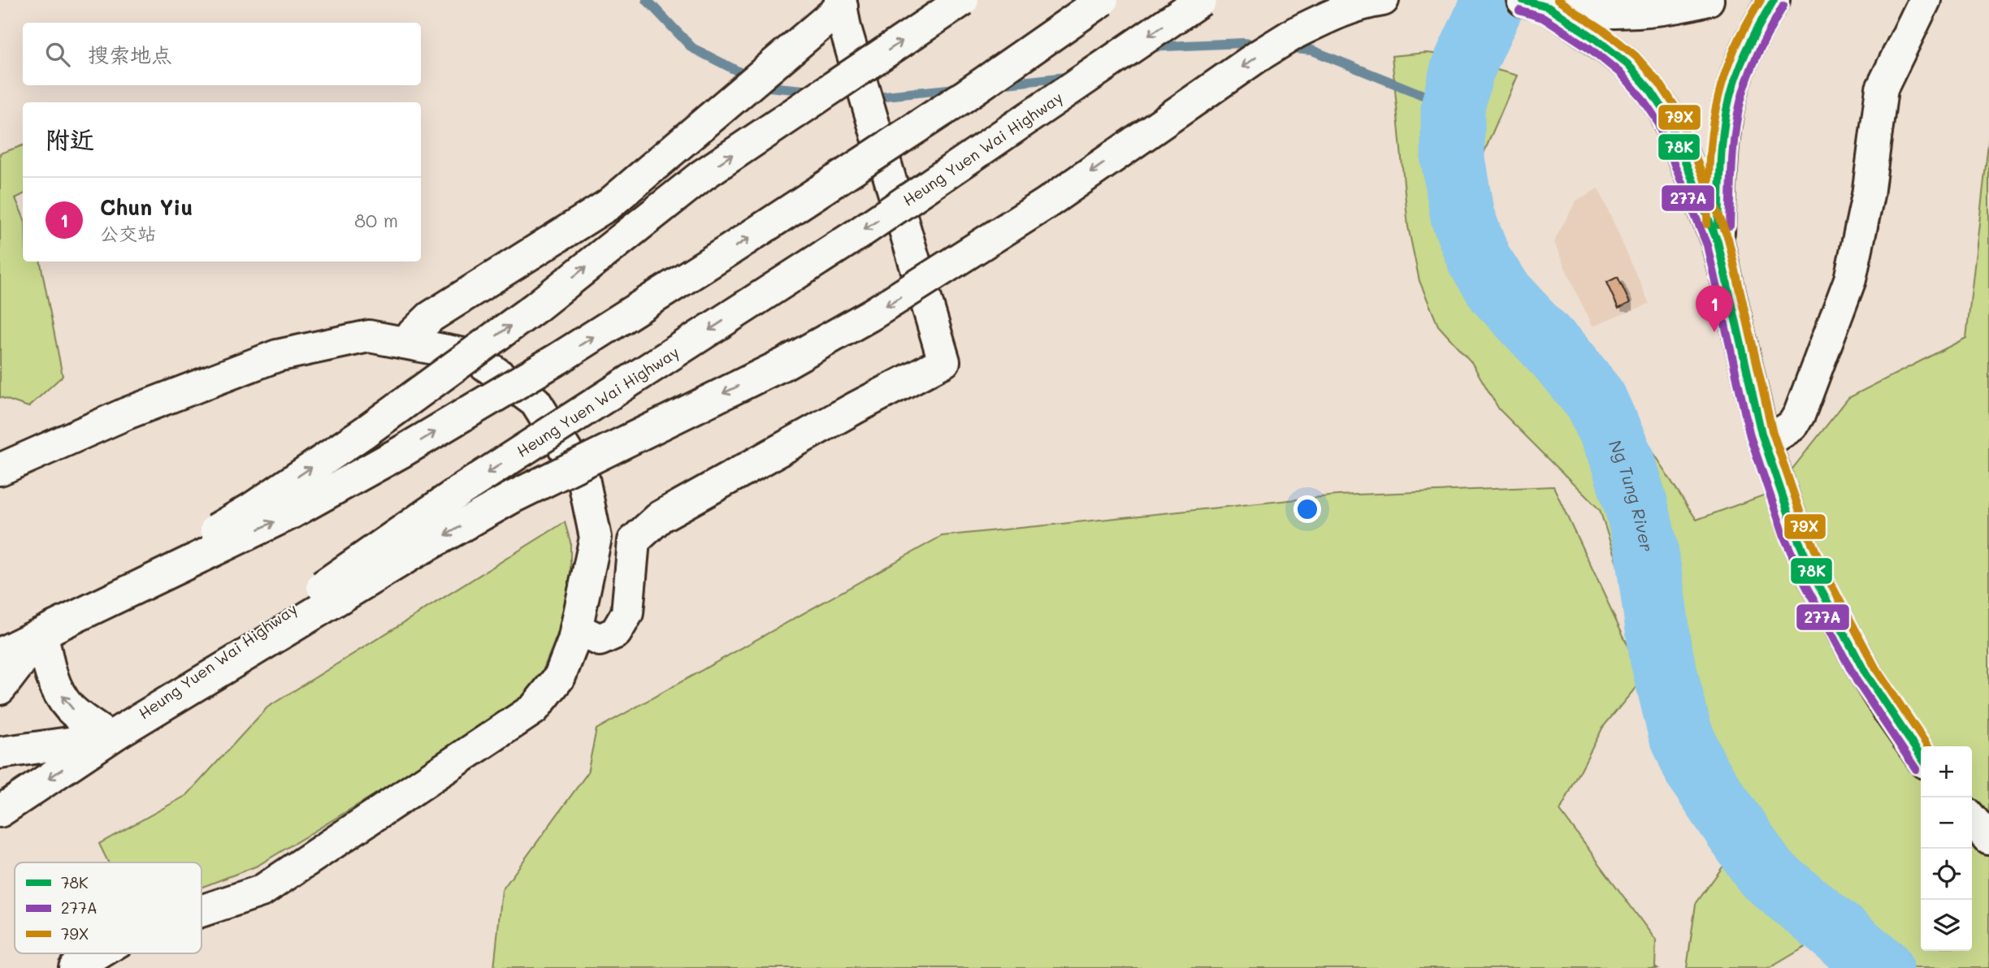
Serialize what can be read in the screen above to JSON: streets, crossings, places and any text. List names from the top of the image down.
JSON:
{
  "streets": {
    "main road": ["Heung Yuen Wai Highway"]
  },
  "water": ["Ng Tung River"],
  "lines": ["transit line 78K", "transit line 79X", "transit line 277A"],
  "legend": ["78K", "277A", "79X"],
  "page": {
    "search": "搜索地点",
    "heading": "附近",
    "list": [
      {
        "mark": "1",
        "name": "Chun Yiu",
        "note": "公交站",
        "value": "80 m"
      }
    ],
    "pins": "1",
    "map_buttons": ["+", "−"]
  }
}
